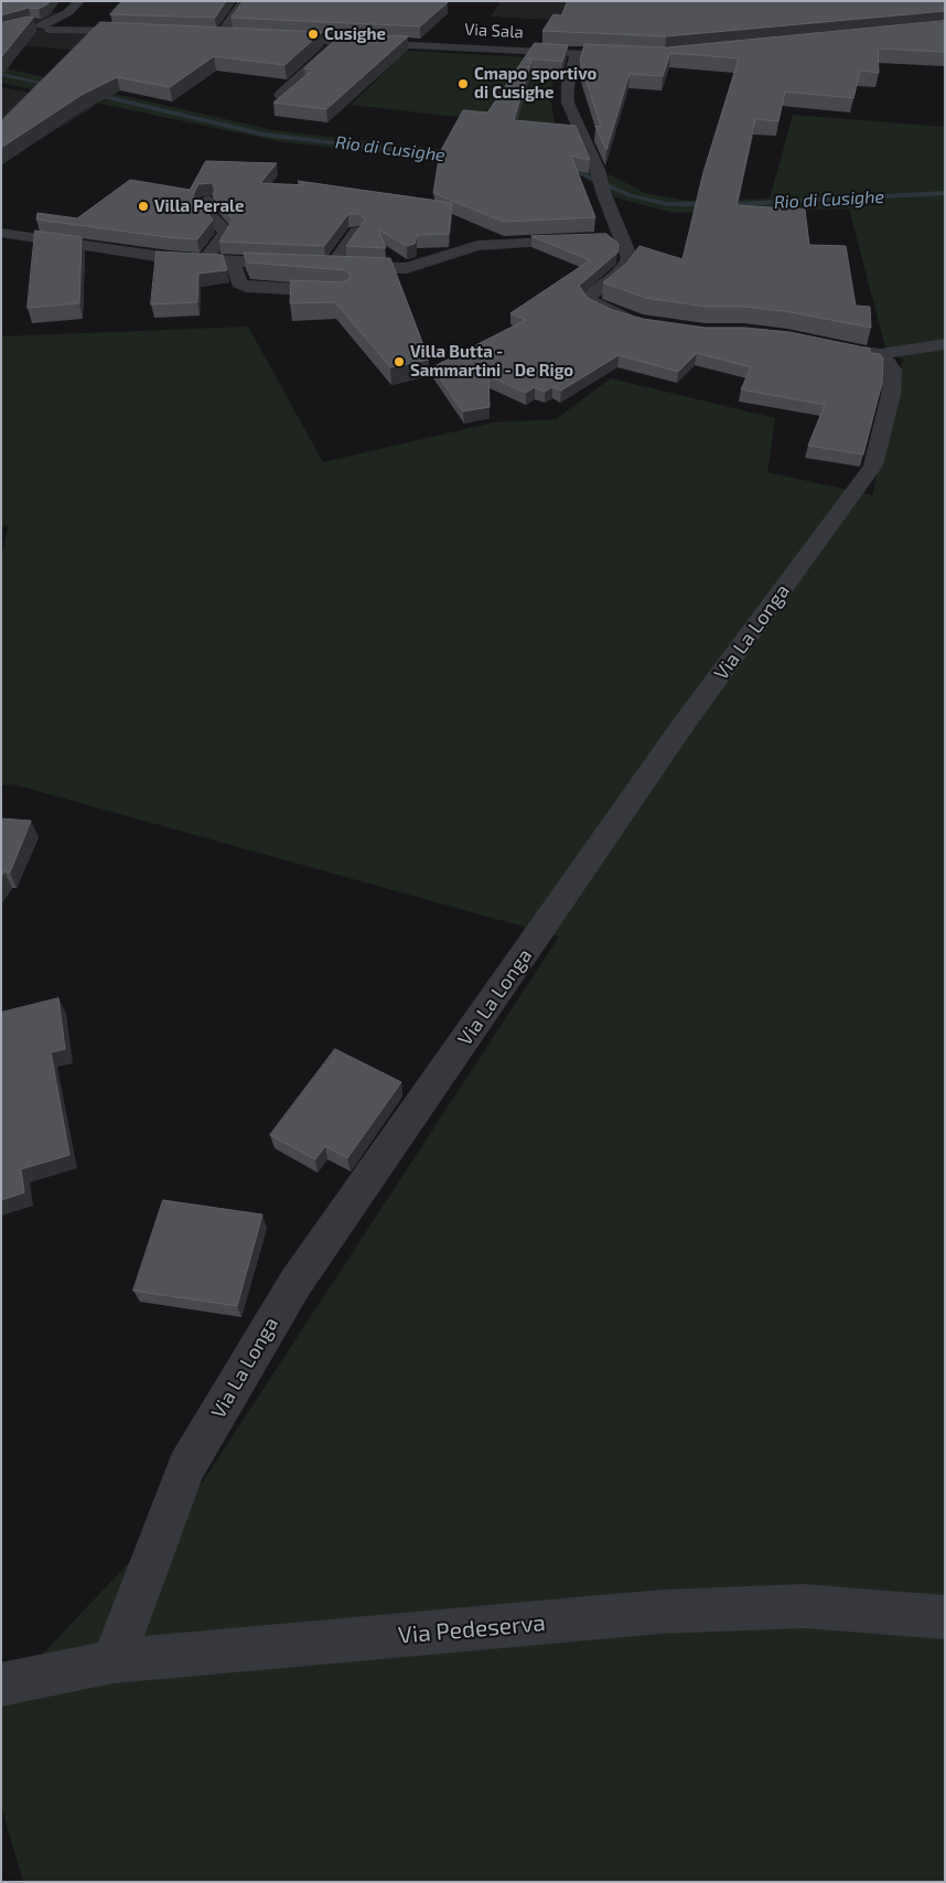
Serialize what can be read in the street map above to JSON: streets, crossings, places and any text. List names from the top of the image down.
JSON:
{
  "streets": {
    "street": ["Via Sala", "Via La Longa", "Via Pedeserva"]
  },
  "crossings": [
    ["Via La Longa", "Via Pedeserva"]
  ],
  "water": ["Rio di Cusighe"],
  "places": [
    "Cusighe",
    "Cmapo sportivo di Cusighe",
    "Villa Perale",
    "Villa Butta - Sammartini - De Rigo"
  ]
}
